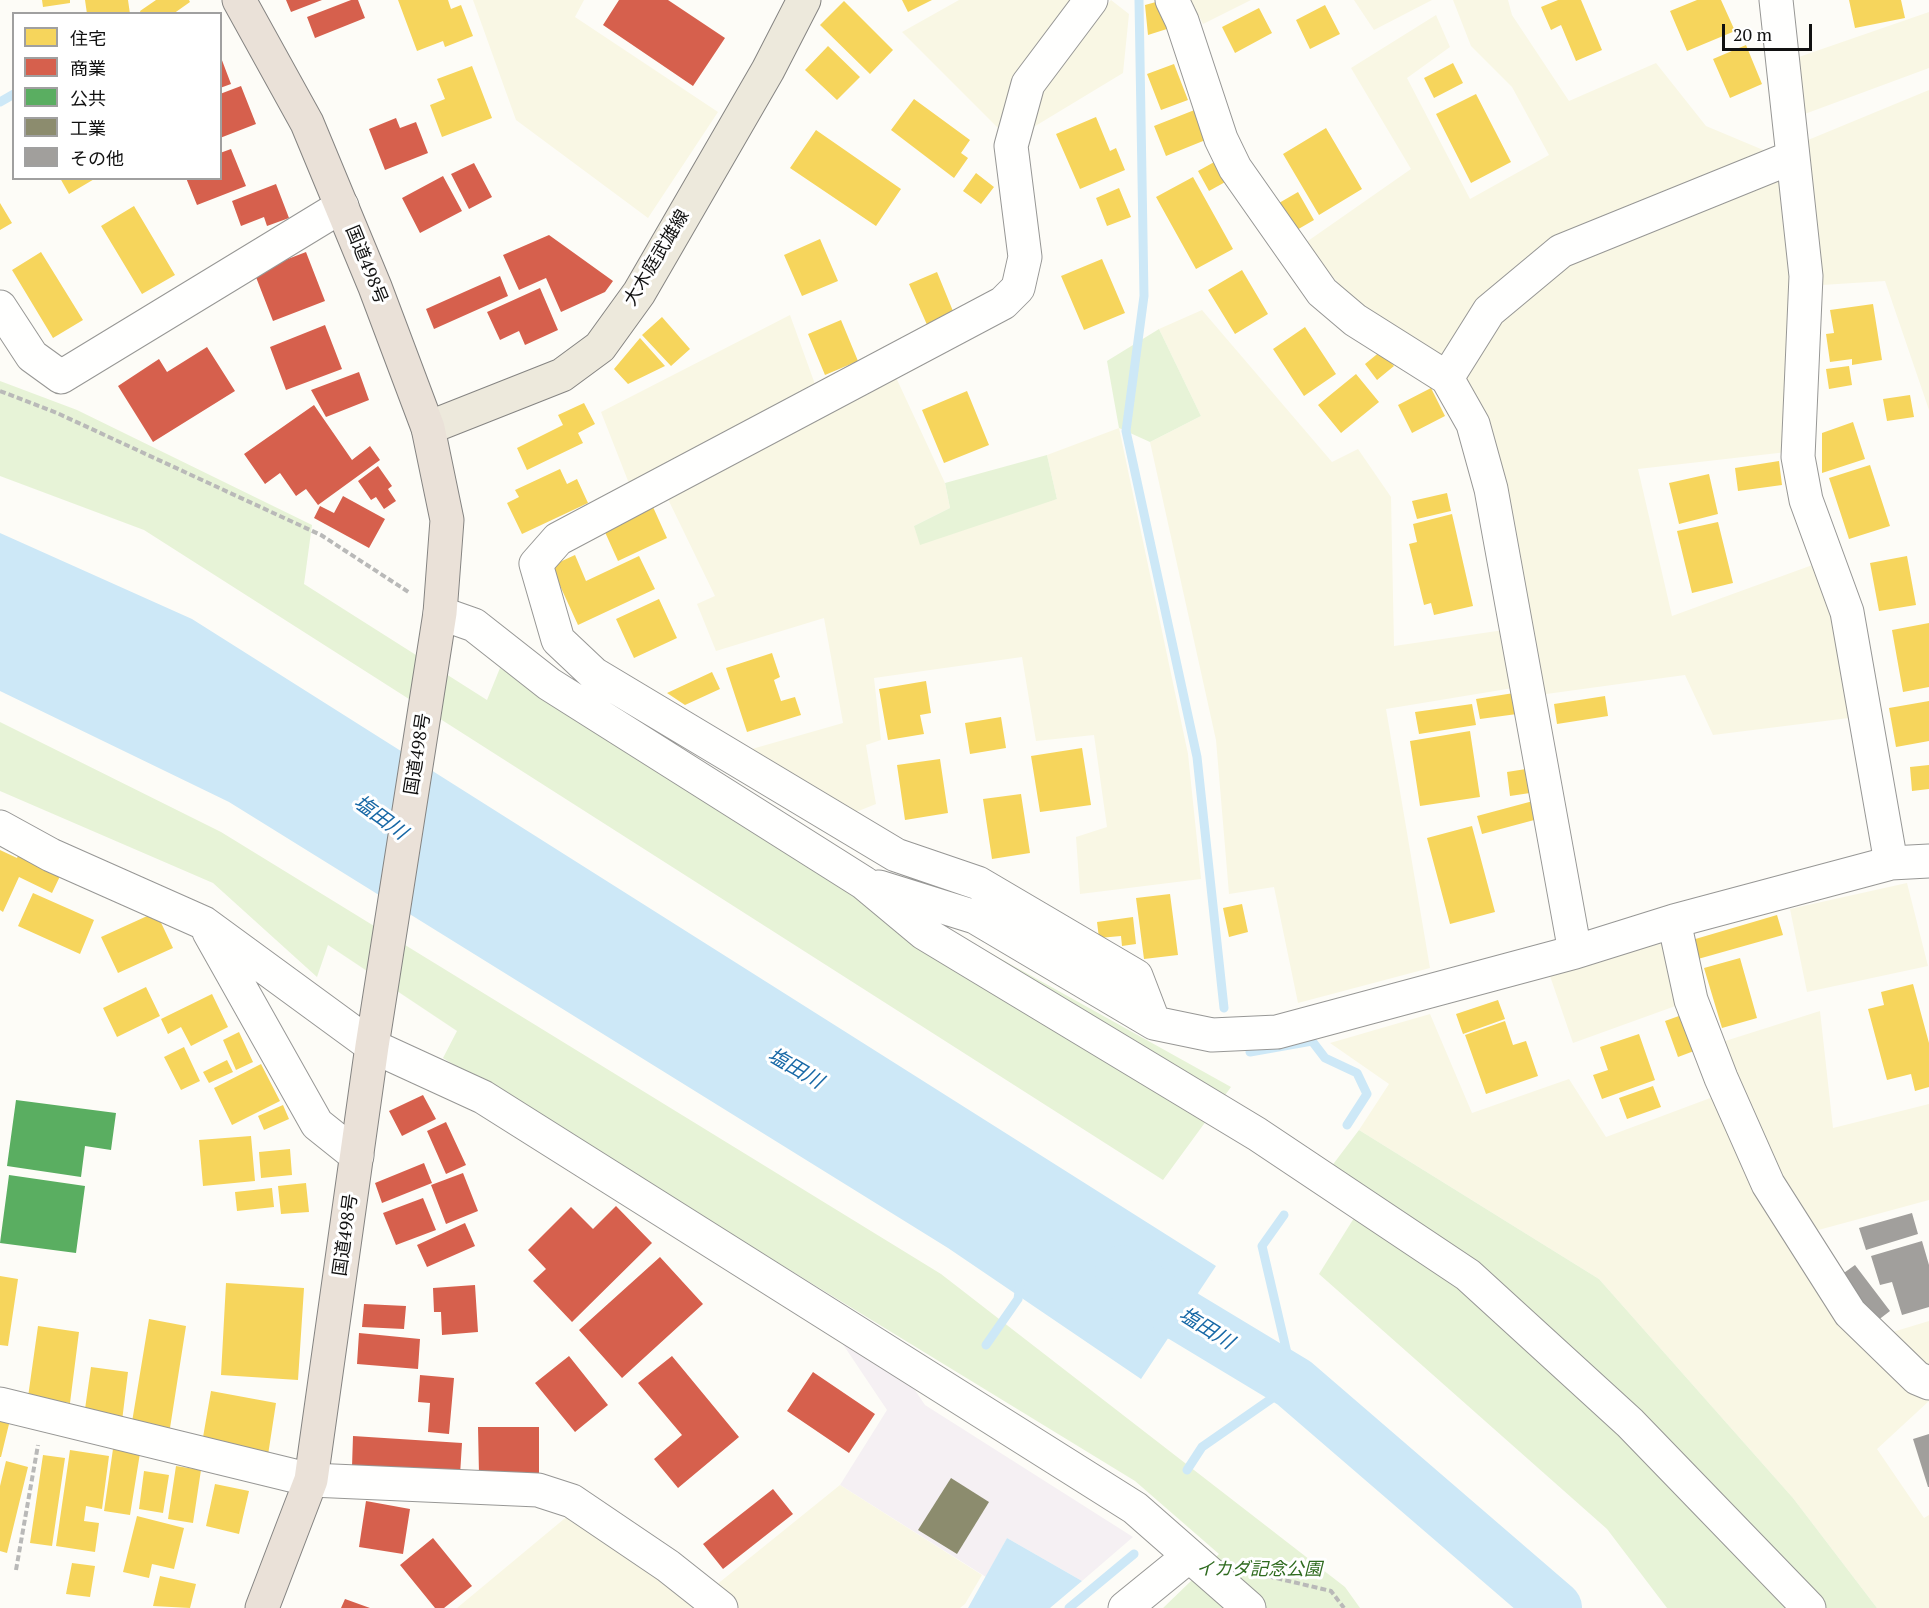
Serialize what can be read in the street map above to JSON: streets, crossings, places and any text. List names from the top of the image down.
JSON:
{
  "streets": {
    "highway": ["国道498号"],
    "main road": ["大木庭武雄線"]
  },
  "crossings": [
    ["大木庭武雄線", "国道498号"]
  ],
  "water": ["塩田川"],
  "parks": ["イカダ記念公園"],
  "legend": [
    "住宅",
    "商業",
    "公共",
    "工業",
    "その他"
  ],
  "scale_bar": "20 m"
}
